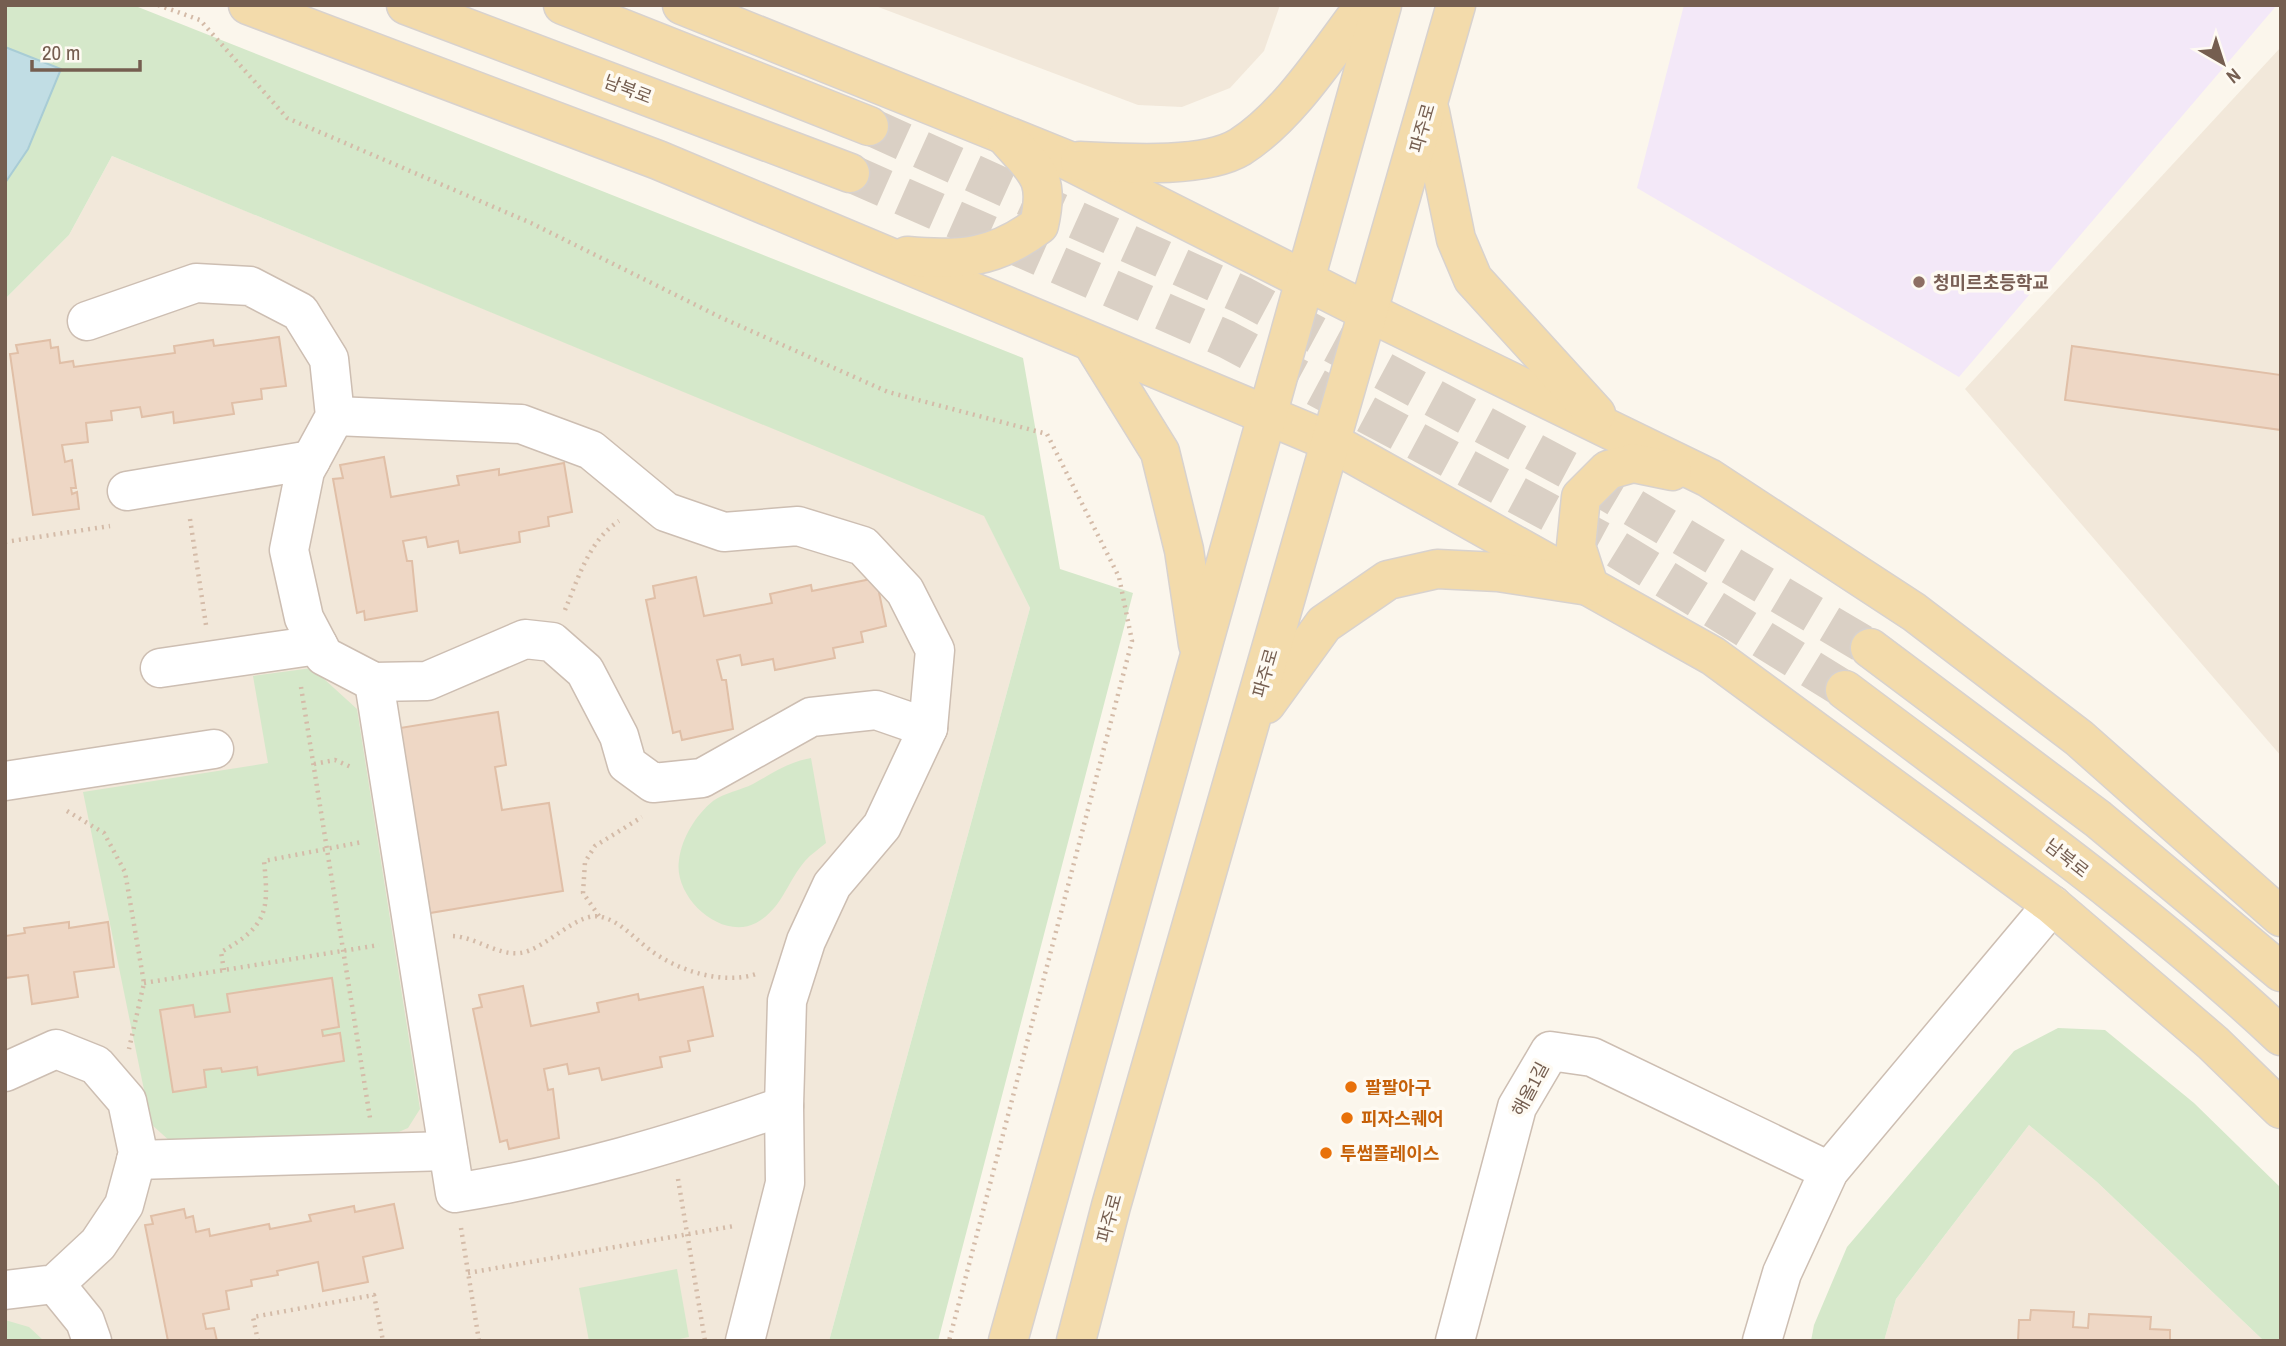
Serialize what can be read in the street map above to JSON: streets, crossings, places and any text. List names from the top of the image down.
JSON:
{
  "streets": {
    "main road": ["남북로", "파주로"],
    "street": ["해올1길"]
  },
  "places": [
    "청미르초등학교",
    "팔팔아구",
    "피자스퀘어",
    "투썸플레이스"
  ],
  "scale_bar": "20 m",
  "north": "bottom right"
}
